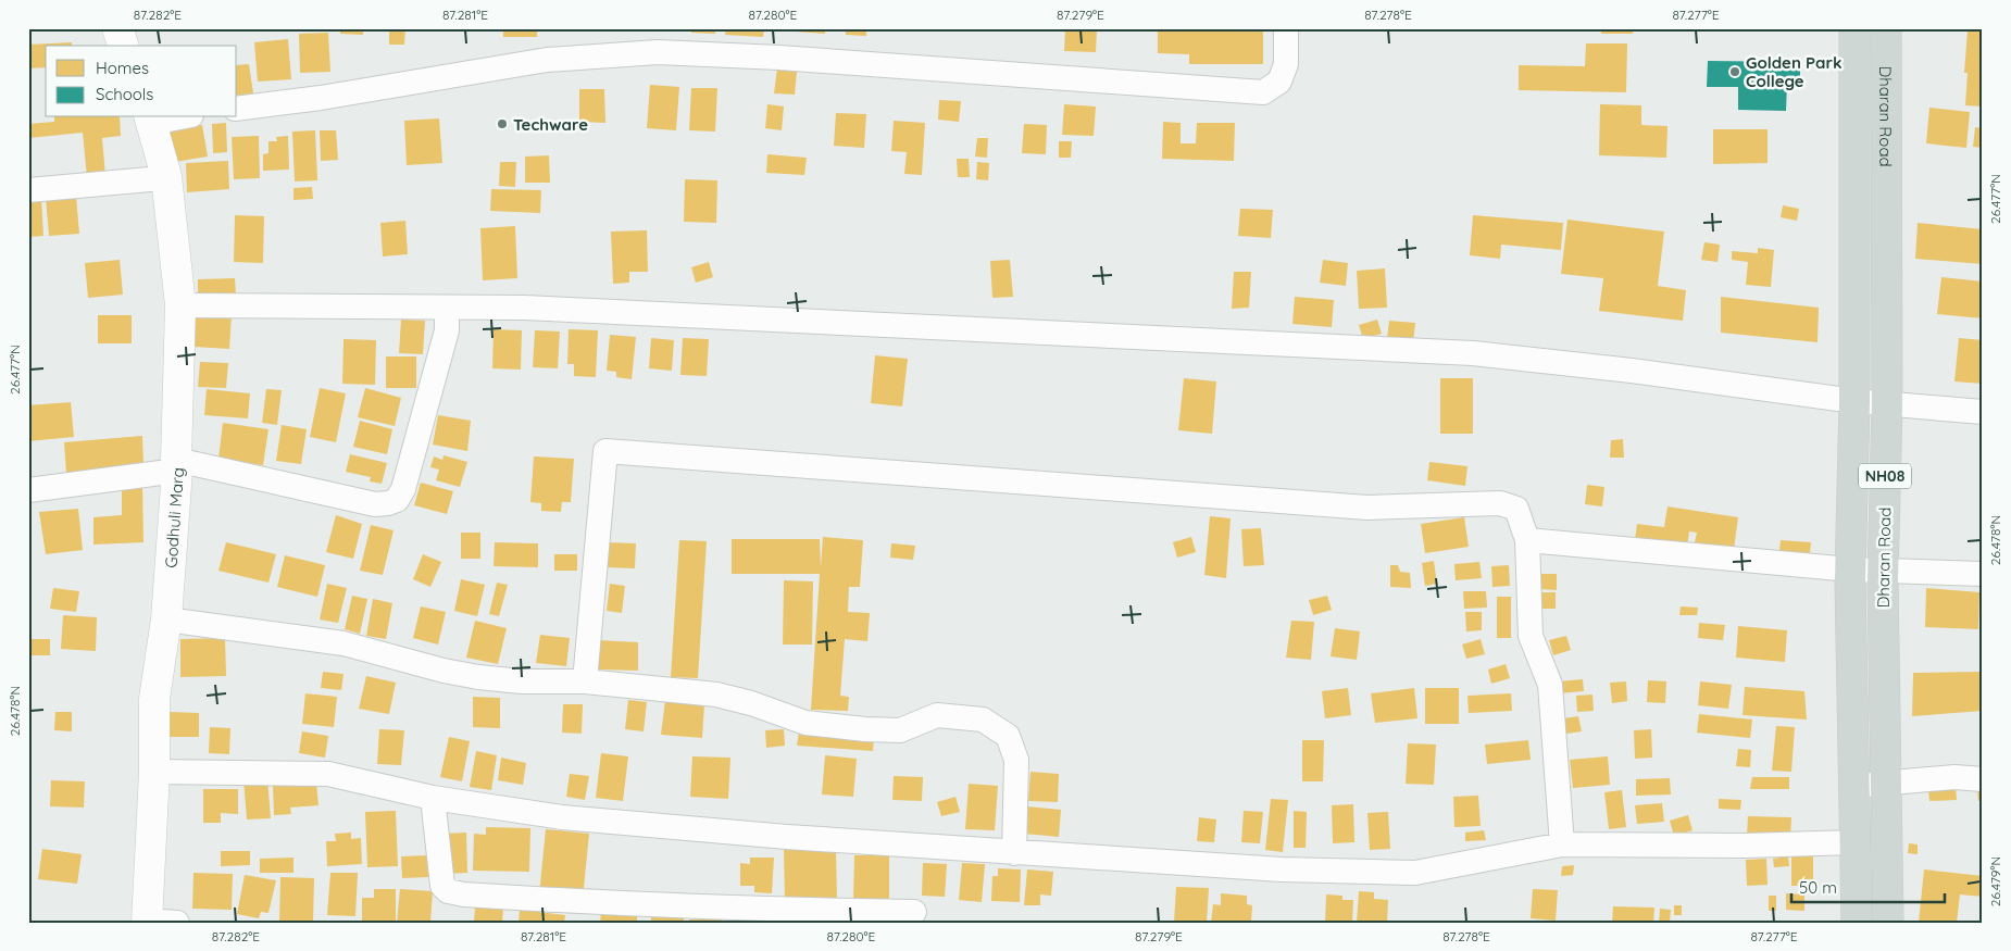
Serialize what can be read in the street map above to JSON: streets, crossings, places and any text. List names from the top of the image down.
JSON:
{
  "streets": {
    "main road": ["Dharan Road", "NH08", "Godhuli Marg"]
  },
  "places": ["Golden Park College", "Techware"],
  "legend": ["Homes", "Schools"],
  "scale_bar": "50 m",
  "coordinates": [
    "87.282°E",
    "87.281°E",
    "87.280°E",
    "87.279°E",
    "87.278°E",
    "87.277°E",
    "26.477°N",
    "26.478°N",
    "26.479°N"
  ]
}
